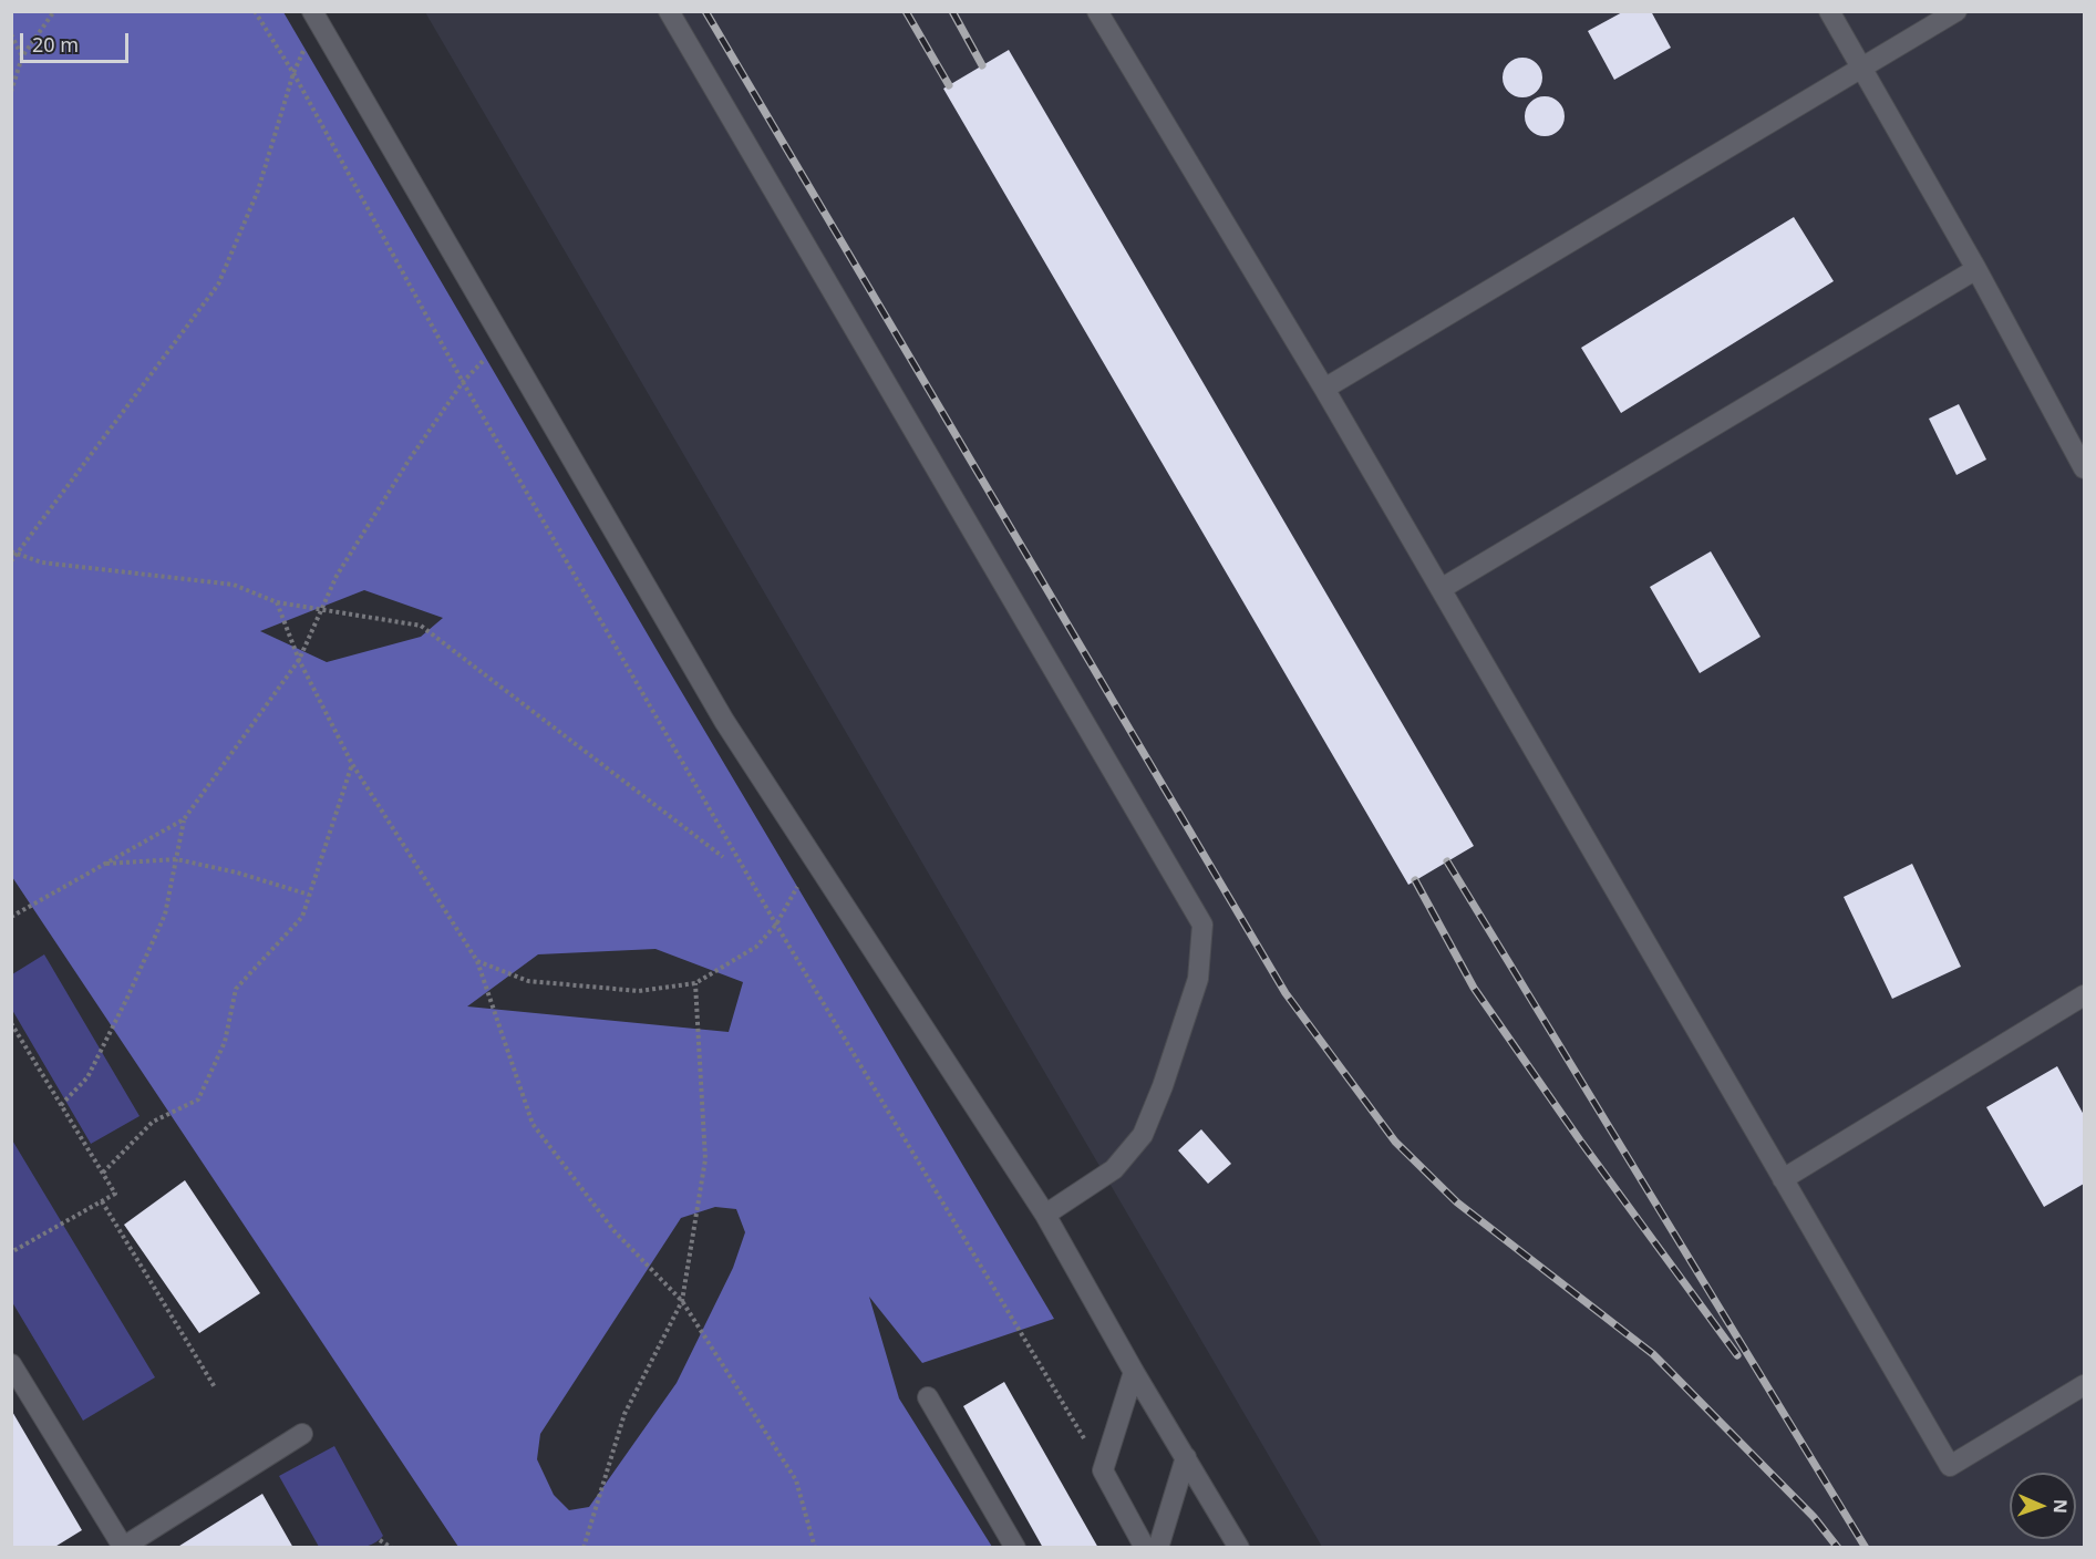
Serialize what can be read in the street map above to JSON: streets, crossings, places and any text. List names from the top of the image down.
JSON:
{
  "scale_bar": "20 m",
  "north": "right"
}
